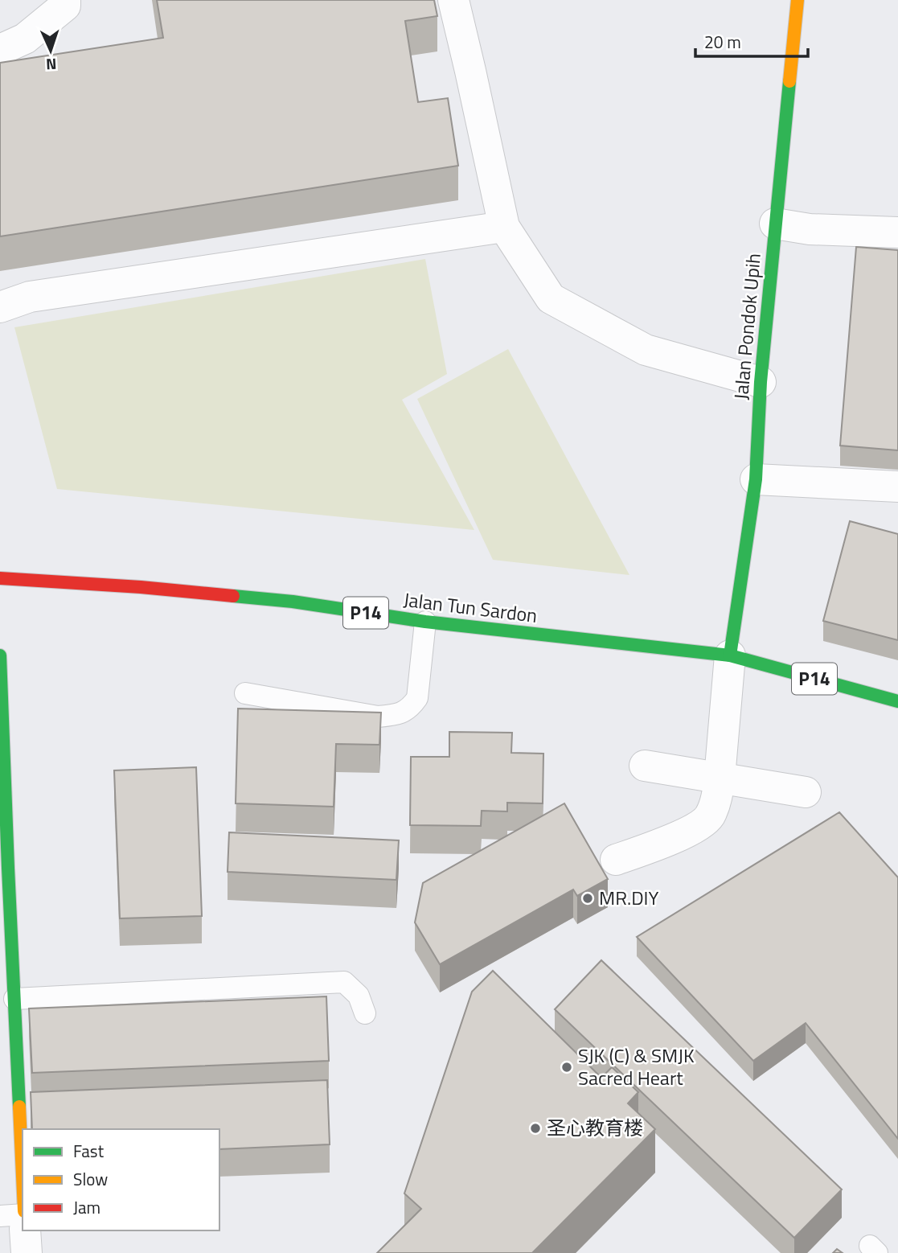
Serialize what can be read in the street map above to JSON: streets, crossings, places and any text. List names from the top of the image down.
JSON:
{
  "streets": {
    "main road": ["Jalan Pondok Upih", "Jalan Tun Sardon", "P14"]
  },
  "crossings": [
    ["Jalan Pondok Upih", "Jalan Tun Sardon"]
  ],
  "places": ["MR.DIY", "SJK (C) & SMJK Sacred Heart", "圣心教育楼"],
  "legend": ["Fast", "Slow", "Jam"],
  "scale_bar": "20 m",
  "north": "bottom"
}
